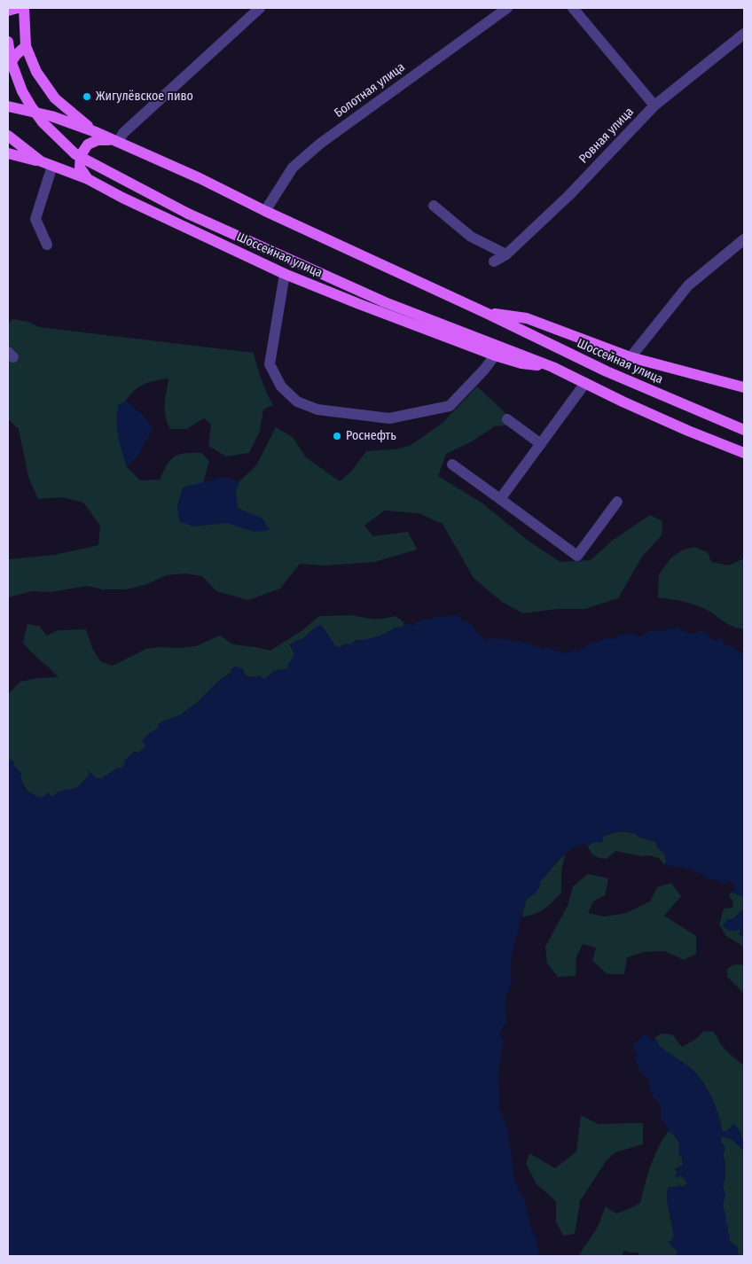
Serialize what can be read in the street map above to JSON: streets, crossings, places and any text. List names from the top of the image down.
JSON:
{
  "streets": {
    "main road": ["Шоссейная улица"],
    "street": ["Болотная улица", "Ровная улица"]
  },
  "crossings": [
    ["Болотная улица", "Шоссейная улица"]
  ],
  "places": ["Жигулёвское пиво", "Роснефть"]
}
